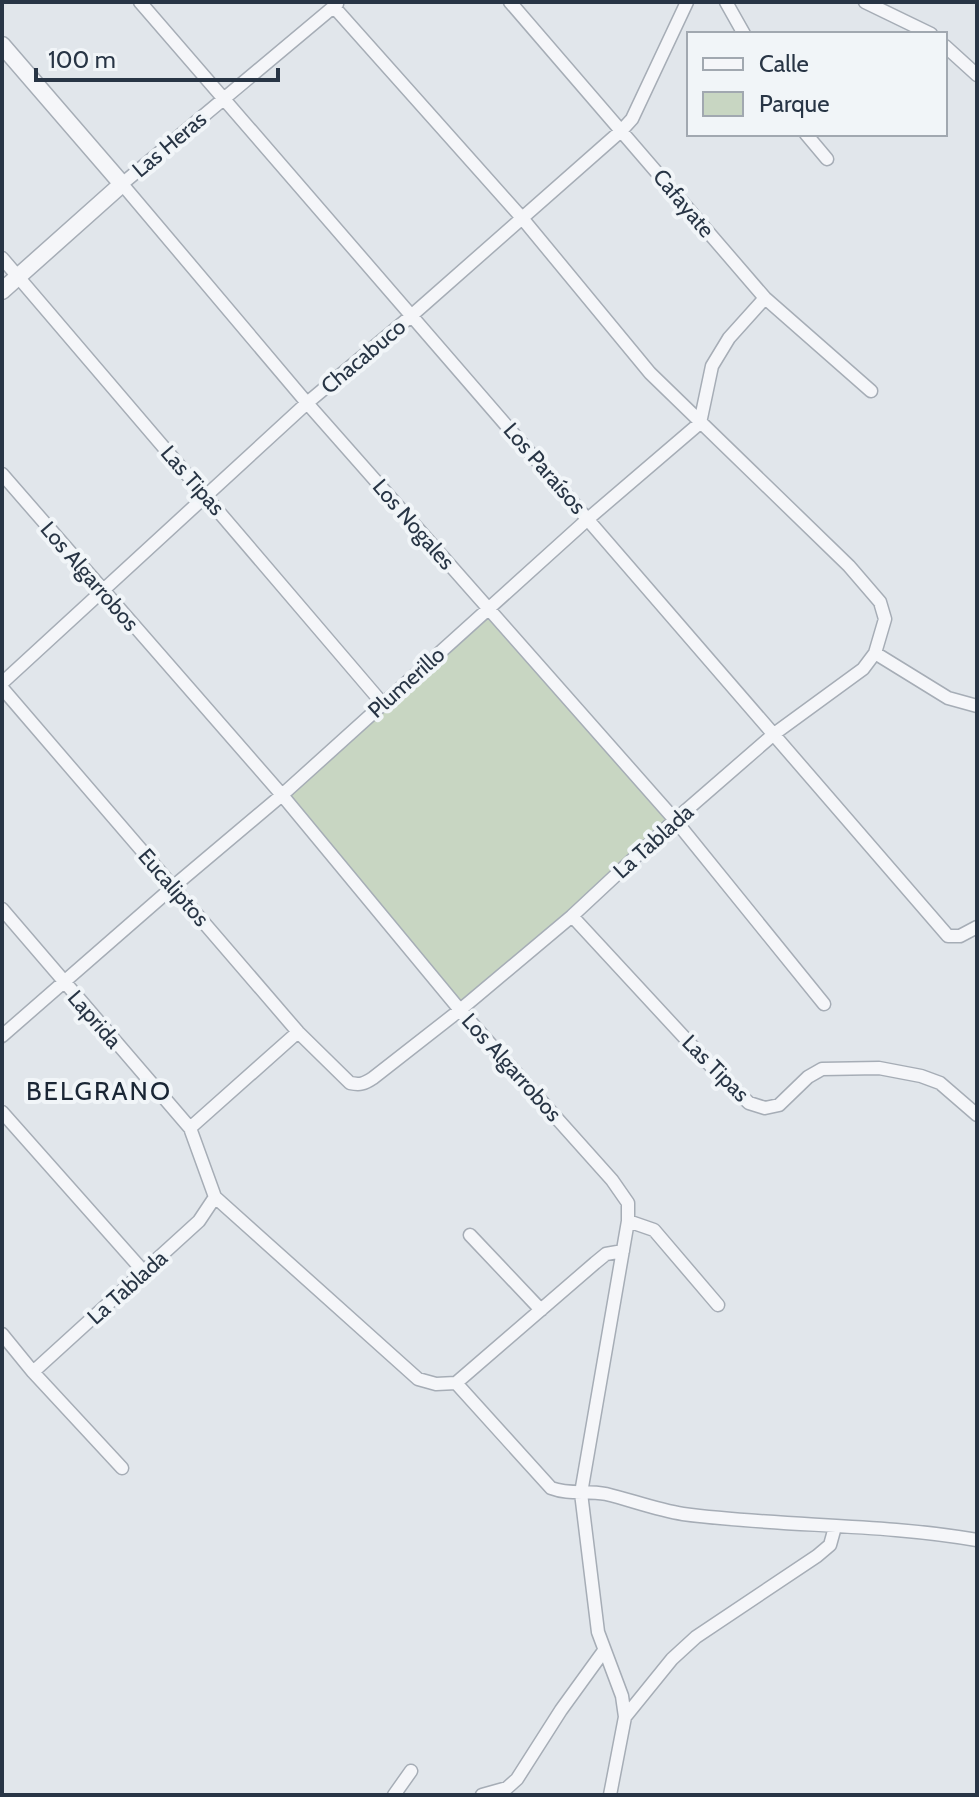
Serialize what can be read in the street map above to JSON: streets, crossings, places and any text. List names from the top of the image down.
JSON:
{
  "streets": {
    "street": [
      "Las Heras",
      "Cafayate",
      "Chacabuco",
      "Los Paraísos",
      "Las Tipas",
      "Los Nogales",
      "Los Algarrobos",
      "Plumerillo",
      "La Tablada",
      "Eucaliptos",
      "Laprida"
    ]
  },
  "crossings": [
    ["Las Heras", "Los Paraísos"],
    ["Las Heras", "Las Tipas"],
    ["Las Heras", "Los Nogales"],
    ["Cafayate", "Chacabuco"],
    ["Chacabuco", "Los Paraísos"],
    ["Chacabuco", "Las Tipas"],
    ["Chacabuco", "Los Nogales"],
    ["Chacabuco", "Los Algarrobos"],
    ["Chacabuco", "Eucaliptos"],
    ["Los Paraísos", "Plumerillo"],
    ["Los Paraísos", "La Tablada"],
    ["Las Tipas", "Plumerillo"],
    ["Las Tipas", "La Tablada"],
    ["Los Nogales", "Plumerillo"],
    ["Los Nogales", "La Tablada"],
    ["Los Algarrobos", "Plumerillo"],
    ["Los Algarrobos", "La Tablada"],
    ["Plumerillo", "Eucaliptos"],
    ["Plumerillo", "Laprida"],
    ["La Tablada", "Eucaliptos"]
  ],
  "districts": ["BELGRANO"],
  "legend": ["Calle", "Parque"],
  "scale_bar": "100 m"
}
